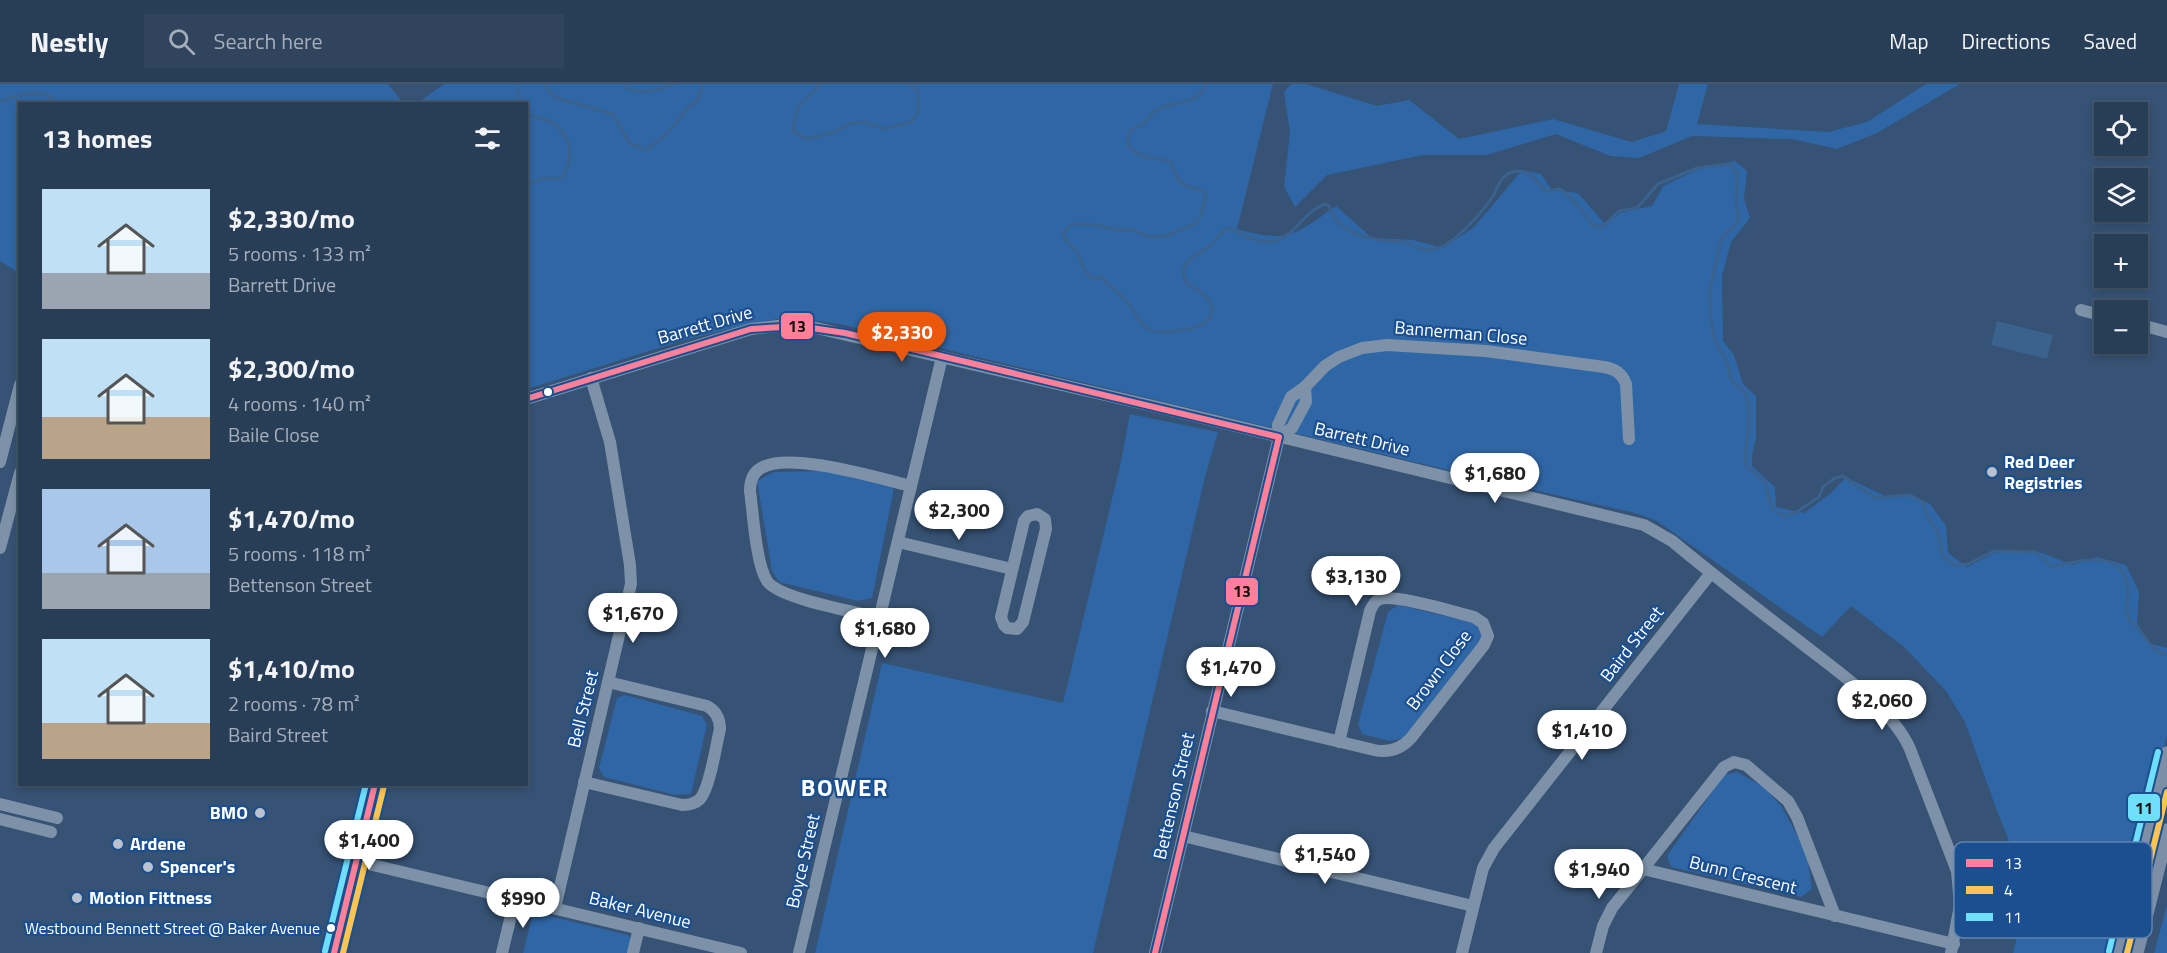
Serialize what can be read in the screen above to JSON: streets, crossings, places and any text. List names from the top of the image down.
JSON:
{
  "streets": {
    "street": [
      "Barrett Drive",
      "Bannerman Close",
      "Baird Street",
      "Brown Close",
      "Bell Street",
      "Bettenson Street",
      "Boyce Street",
      "Bunn Crescent",
      "Baker Avenue"
    ]
  },
  "crossings": [
    ["Barrett Drive", "Bannerman Close"],
    ["Barrett Drive", "Baird Street"],
    ["Barrett Drive", "Bell Street"],
    ["Barrett Drive", "Bettenson Street"],
    ["Barrett Drive", "Boyce Street"],
    ["Bannerman Close", "Bettenson Street"],
    ["Brown Close", "Bettenson Street"],
    ["Bell Street", "Baker Avenue"]
  ],
  "districts": ["BOWER"],
  "places": [
    "Red Deer Registries",
    "BMO",
    "Ardene",
    "Spencer's",
    "Motion Fittness",
    "Westbound Bennett Street @ Baker Avenue"
  ],
  "lines": ["transit line 13", "transit line 11", "transit line 4"],
  "legend": ["13", "4", "11"],
  "page": {
    "header": "Nestly",
    "search": "Search here",
    "nav": ["Map", "Directions", "Saved"],
    "map_buttons": ["+", "−"],
    "heading": "13 homes",
    "list": [
      {
        "name": "$2,330/mo",
        "note": "5 rooms · 133 m² · Barrett Drive"
      },
      {
        "name": "$2,300/mo",
        "note": "4 rooms · 140 m² · Baile Close"
      },
      {
        "name": "$1,470/mo",
        "note": "5 rooms · 118 m² · Bettenson Street"
      },
      {
        "name": "$1,410/mo",
        "note": "2 rooms · 78 m² · Baird Street"
      }
    ],
    "price": [
      "$2,330",
      "$1,680",
      "$2,300",
      "$3,130",
      "$1,670",
      "$1,680",
      "$1,470",
      "$2,060",
      "$1,410",
      "$1,400",
      "$1,540",
      "$1,940",
      "$990"
    ]
  }
}
